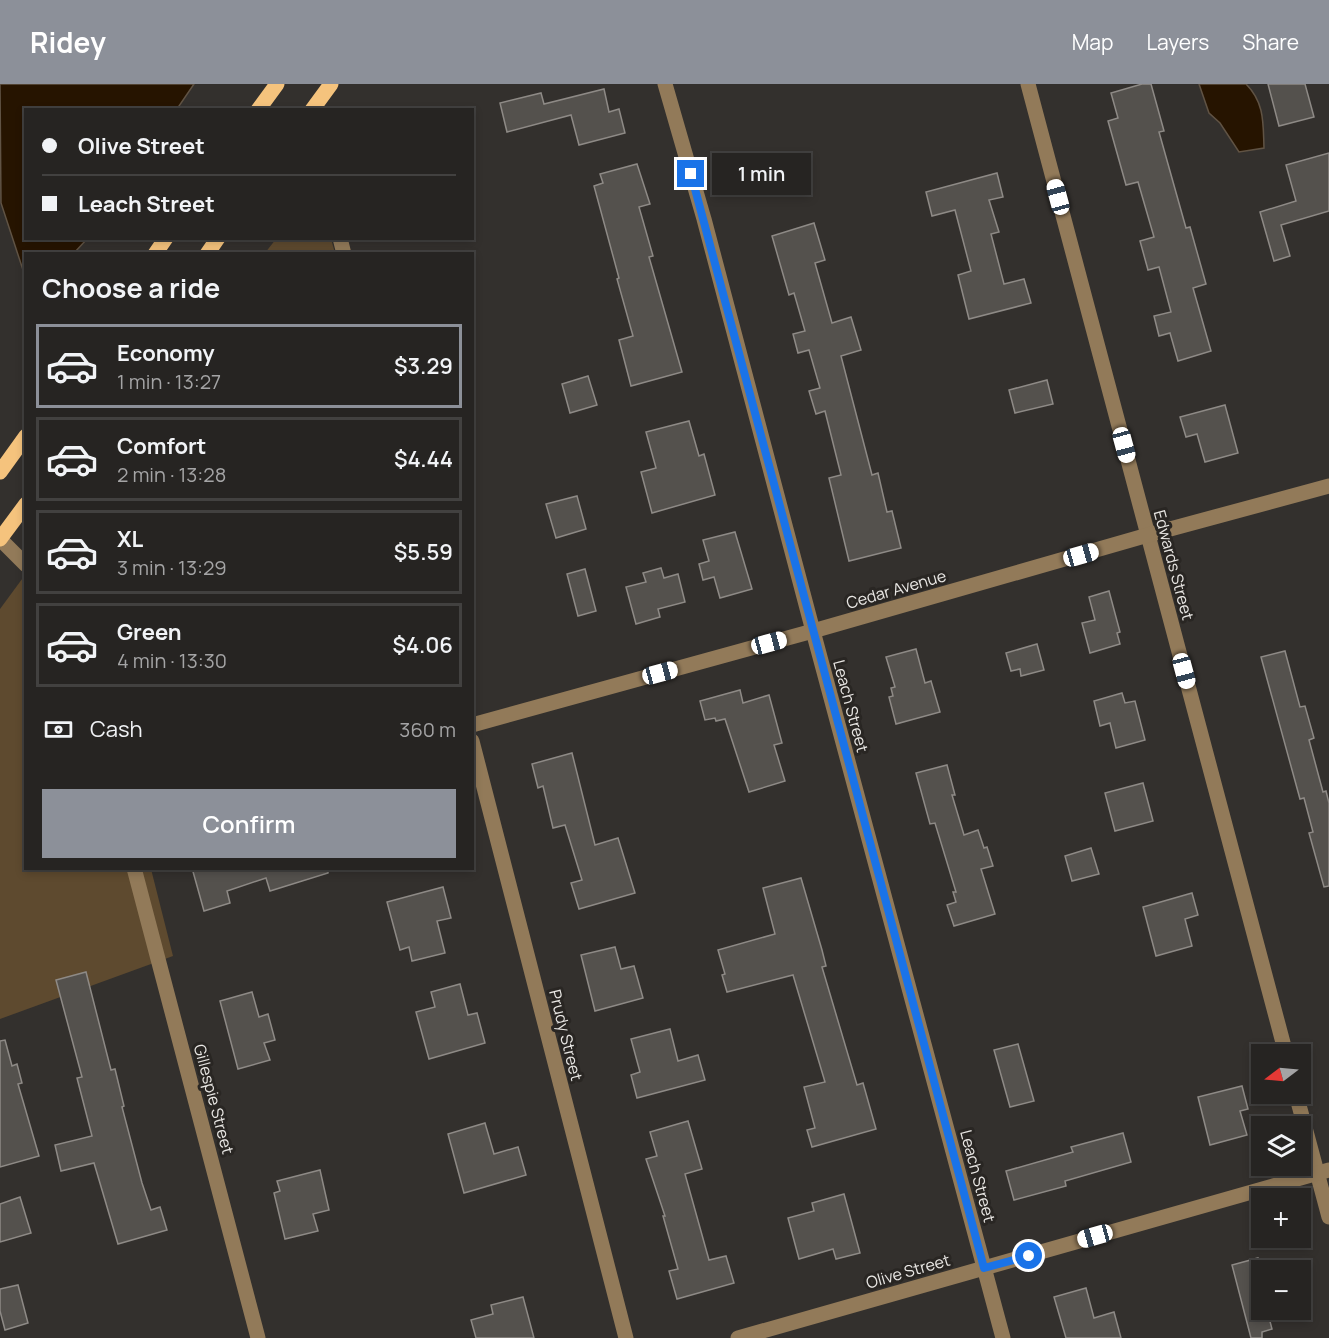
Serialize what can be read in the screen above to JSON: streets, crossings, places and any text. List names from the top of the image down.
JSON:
{
  "streets": {
    "street": [
      "Edwards Street",
      "Cedar Avenue",
      "Leach Street",
      "Prudy Street",
      "Gillespie Street",
      "Olive Street"
    ]
  },
  "crossings": [
    ["Edwards Street", "Cedar Avenue"],
    ["Cedar Avenue", "Leach Street"],
    ["Leach Street", "Olive Street"]
  ],
  "north": "left",
  "page": {
    "header": "Ridey",
    "nav": ["Map", "Layers", "Share"],
    "banner": ["Olive Street", "Leach Street"],
    "bubble": "1 min",
    "heading": "Choose a ride",
    "list": [
      {
        "name": "Economy",
        "note": "1 min · 13:27",
        "value": "$3.29"
      },
      {
        "name": "Comfort",
        "note": "2 min · 13:28",
        "value": "$4.44"
      },
      {
        "name": "XL",
        "note": "3 min · 13:29",
        "value": "$5.59"
      },
      {
        "name": "Green",
        "note": "4 min · 13:30",
        "value": "$4.06"
      }
    ],
    "pay": ["Cash", "360 m"],
    "buttons": "Confirm",
    "map_buttons": ["+", "−"]
  }
}
